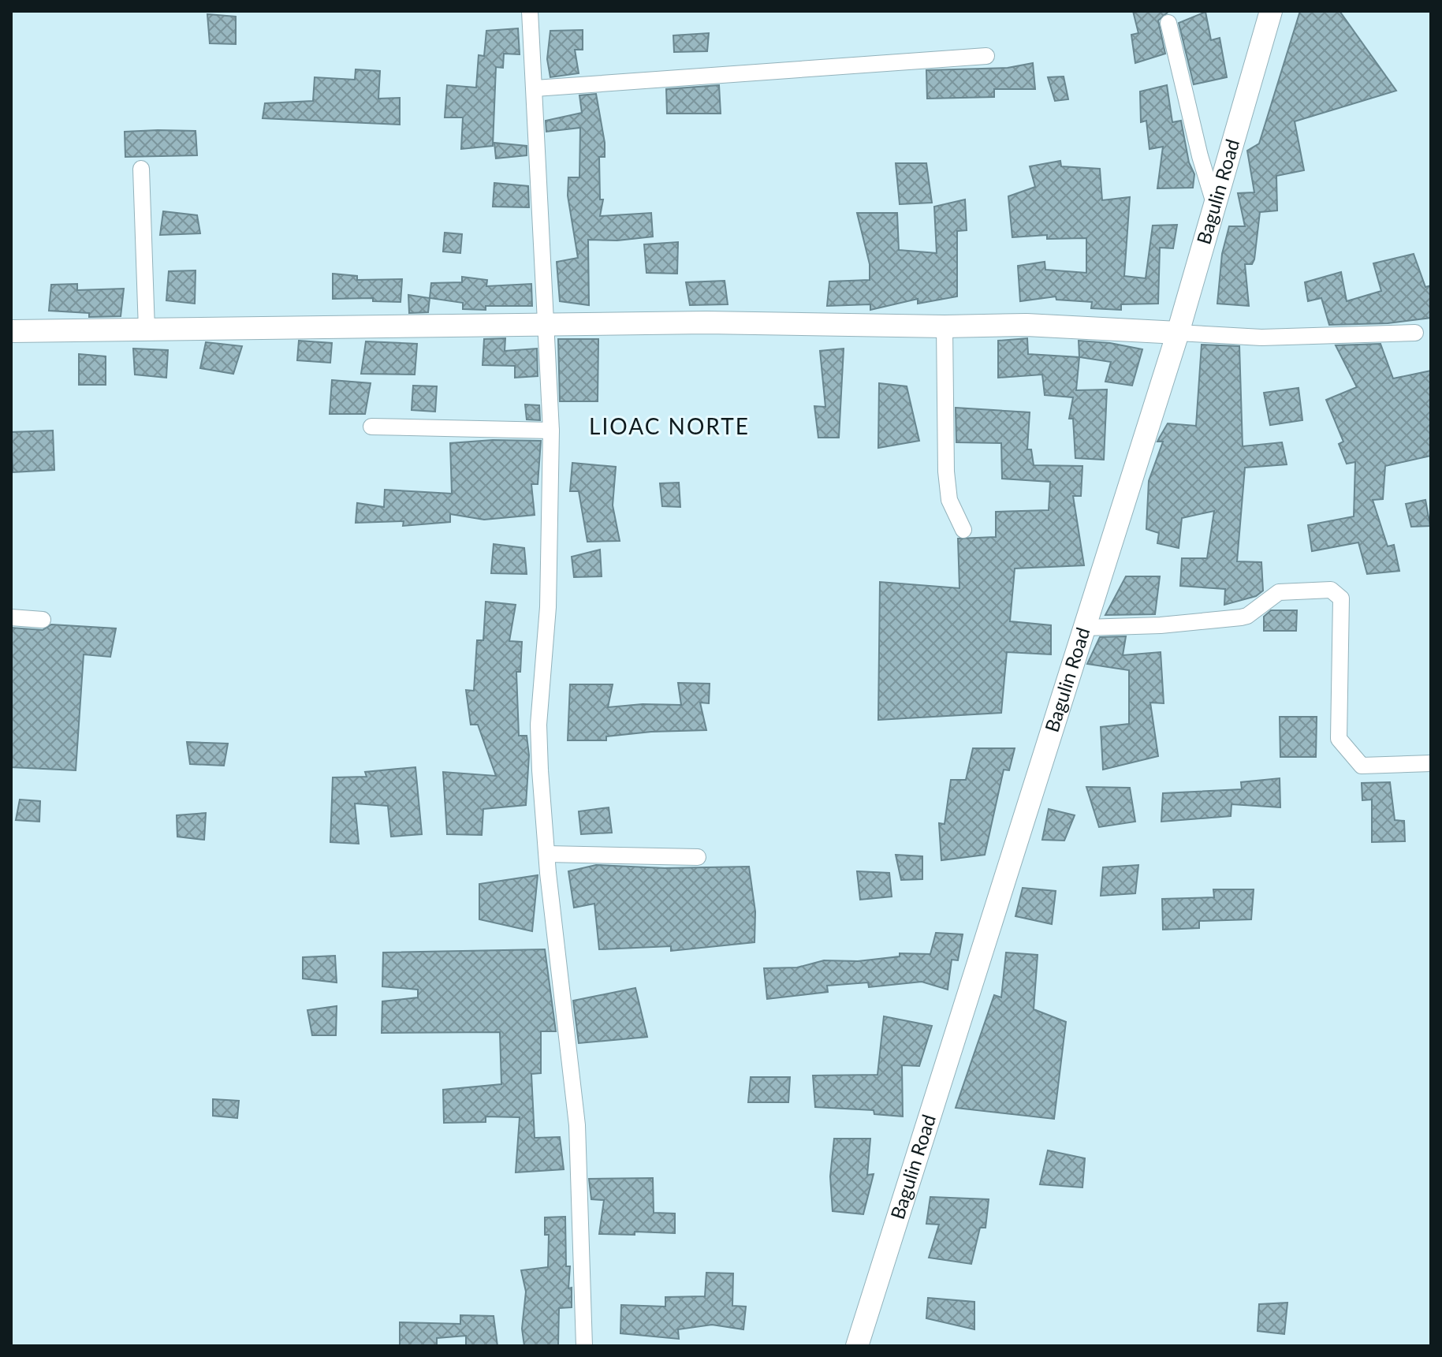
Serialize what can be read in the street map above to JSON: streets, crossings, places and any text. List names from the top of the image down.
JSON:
{
  "streets": {
    "main road": ["Bagulin Road"]
  },
  "districts": ["LIOAC NORTE"]
}
